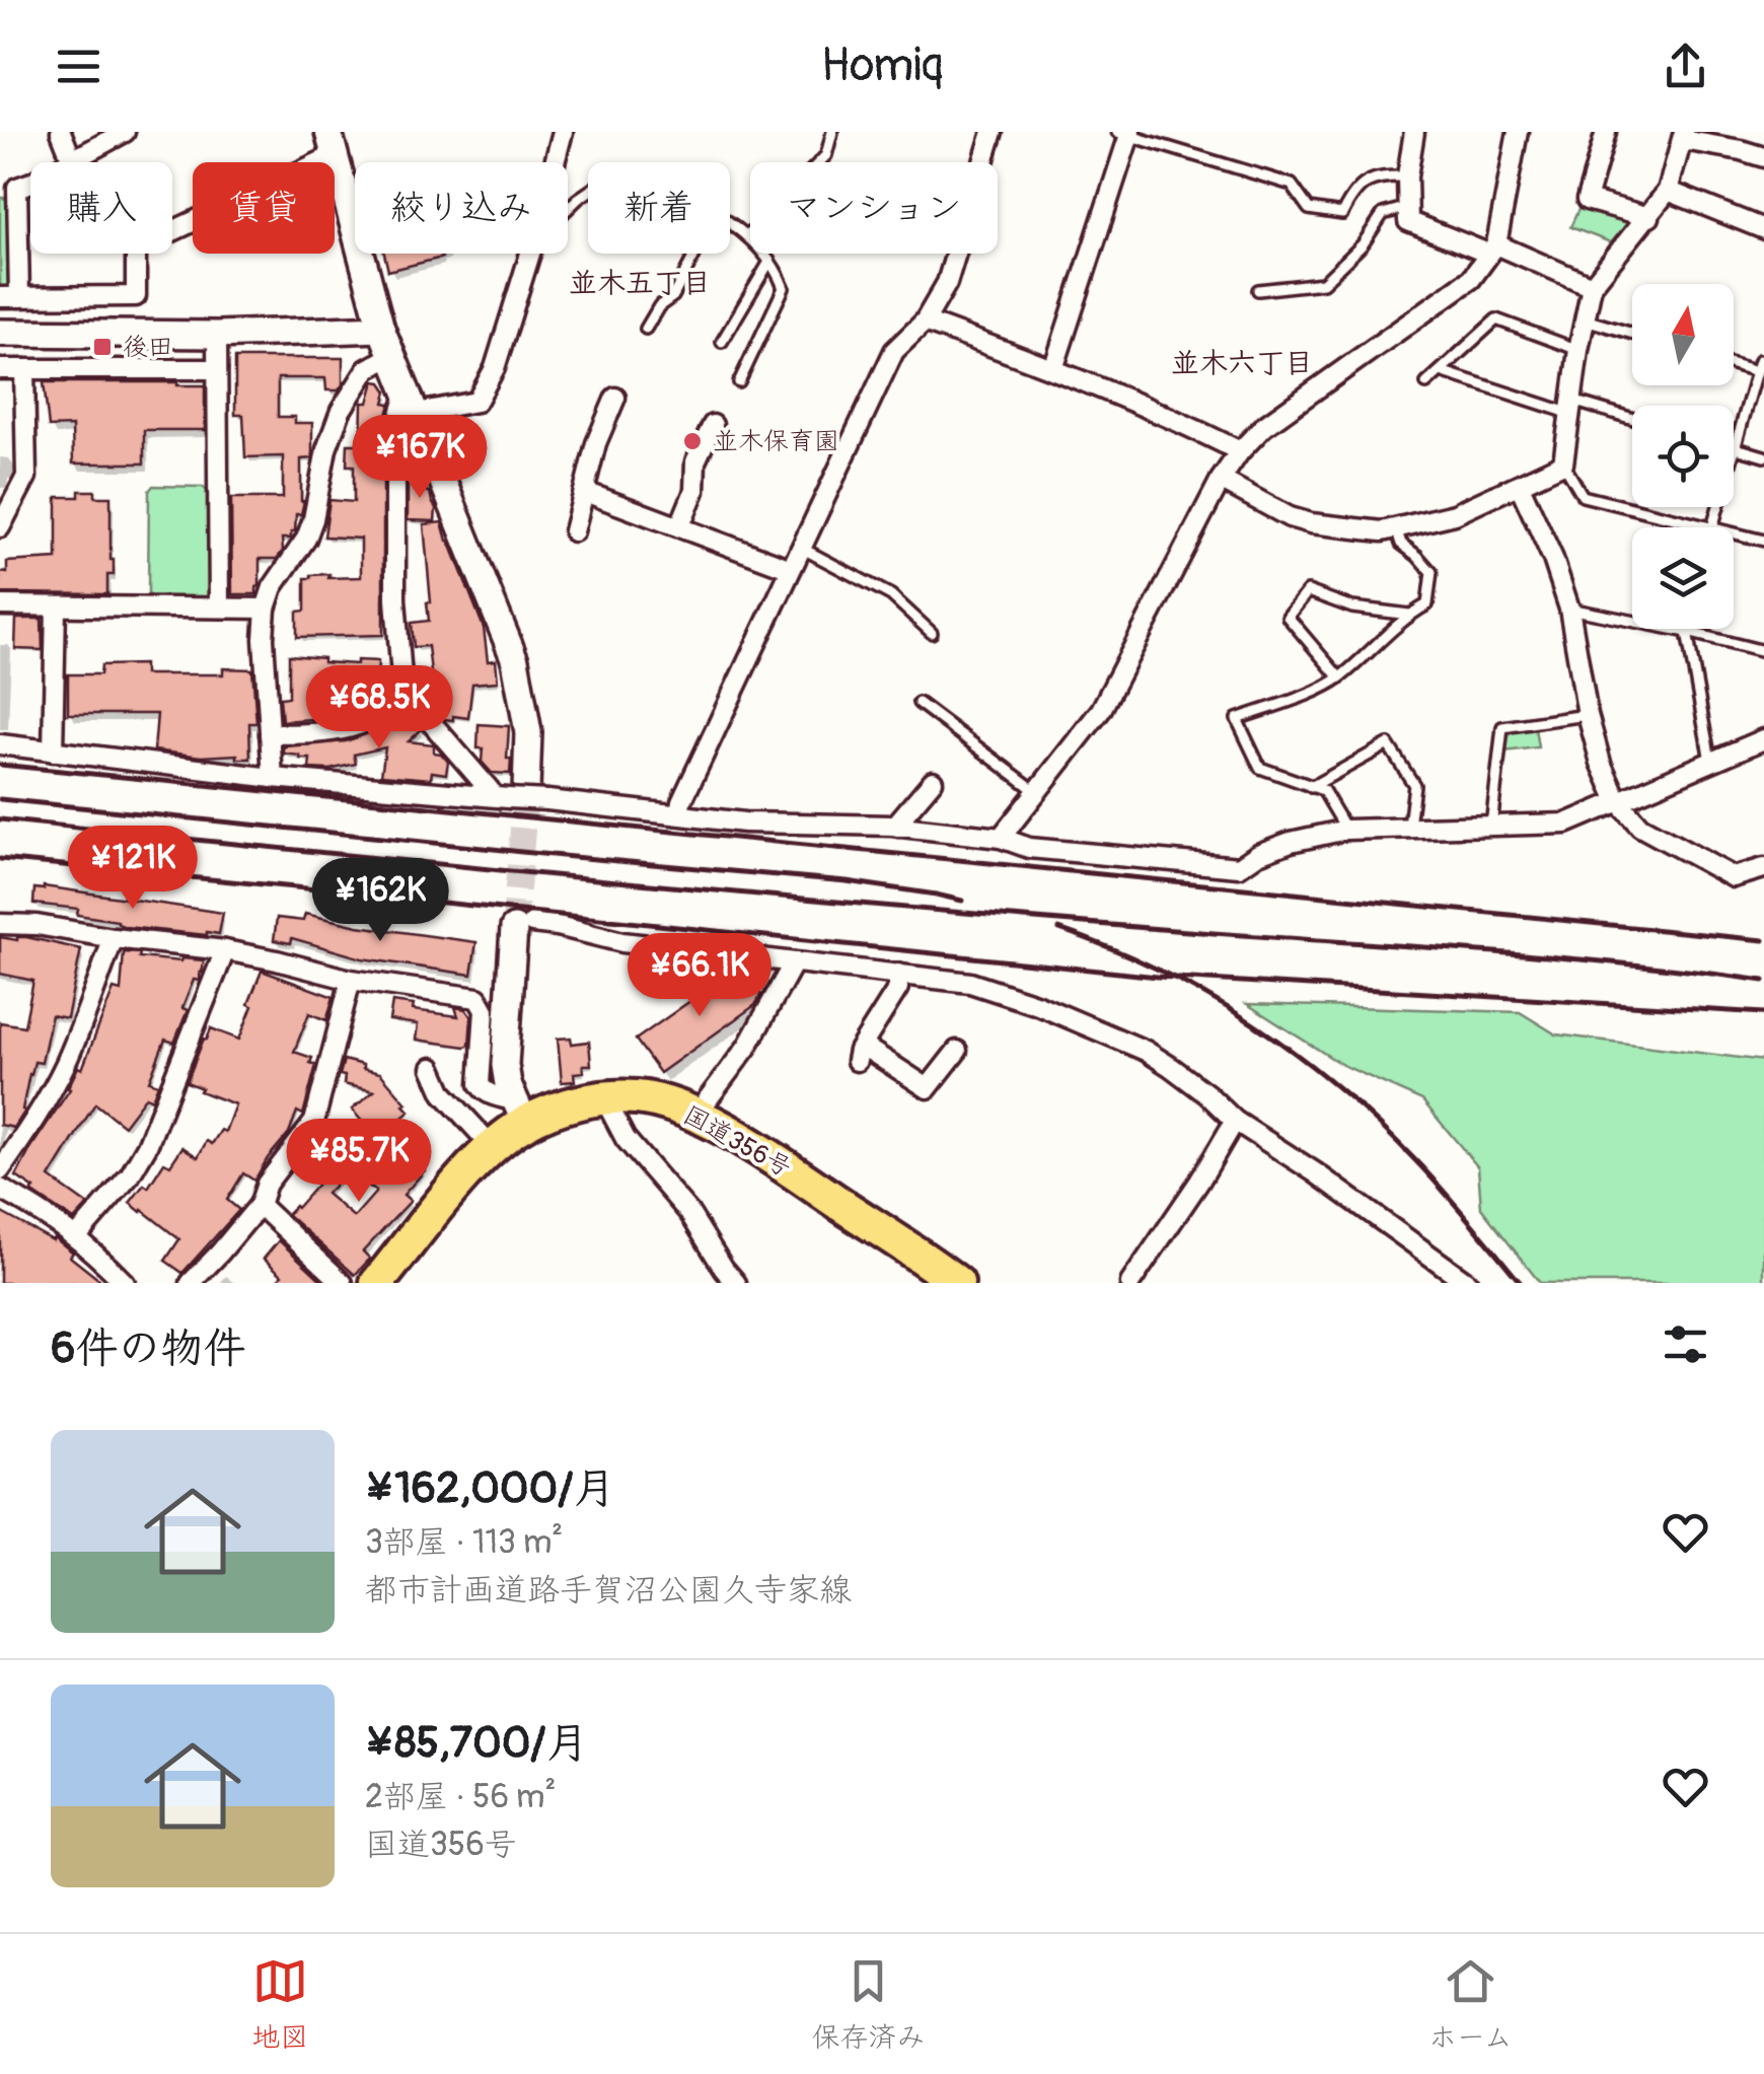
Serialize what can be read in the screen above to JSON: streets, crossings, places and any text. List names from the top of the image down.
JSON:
{
  "streets": {
    "highway": ["国道356号"]
  },
  "districts": ["並木五丁目", "並木六丁目"],
  "places": {
    "transit": ["後田"],
    "other": ["並木保育園"]
  },
  "north": "top",
  "page": {
    "header": "Homiq",
    "chip": [
      "購入",
      "賃貸",
      "絞り込み",
      "新着",
      "マンション"
    ],
    "price": [
      "¥167K",
      "¥68.5K",
      "¥121K",
      "¥162K",
      "¥66.1K",
      "¥85.7K"
    ],
    "heading": "6件の物件",
    "list": [
      {
        "name": "¥162,000/月",
        "note": "3部屋 · 113 m² · 都市計画道路手賀沼公園久寺家線"
      },
      {
        "name": "¥85,700/月",
        "note": "2部屋 · 56 m² · 国道356号"
      }
    ],
    "tabs": ["地図", "保存済み", "ホーム"]
  }
}
